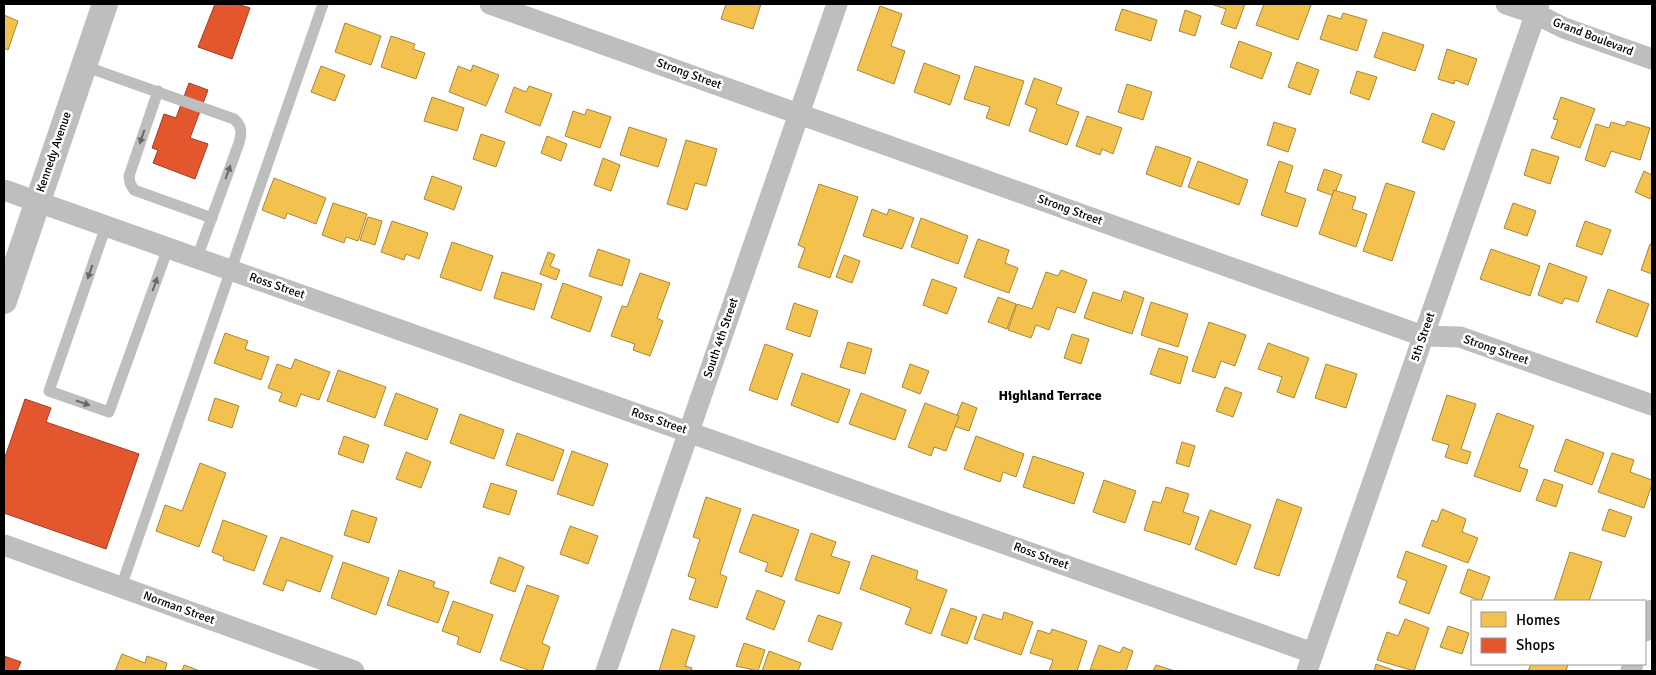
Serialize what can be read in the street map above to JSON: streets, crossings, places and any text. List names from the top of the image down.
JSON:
{
  "streets": {
    "street": [
      "Grand Boulevard",
      "Strong Street",
      "Kennedy Avenue",
      "Ross Street",
      "5th Street",
      "South 4th Street",
      "Norman Street"
    ]
  },
  "crossings": [
    ["Grand Boulevard", "5th Street"],
    ["Strong Street", "5th Street"],
    ["Strong Street", "South 4th Street"],
    ["Kennedy Avenue", "Ross Street"],
    ["Ross Street", "5th Street"],
    ["Ross Street", "South 4th Street"]
  ],
  "districts": ["Highland Terrace"],
  "legend": ["Homes", "Shops"]
}
